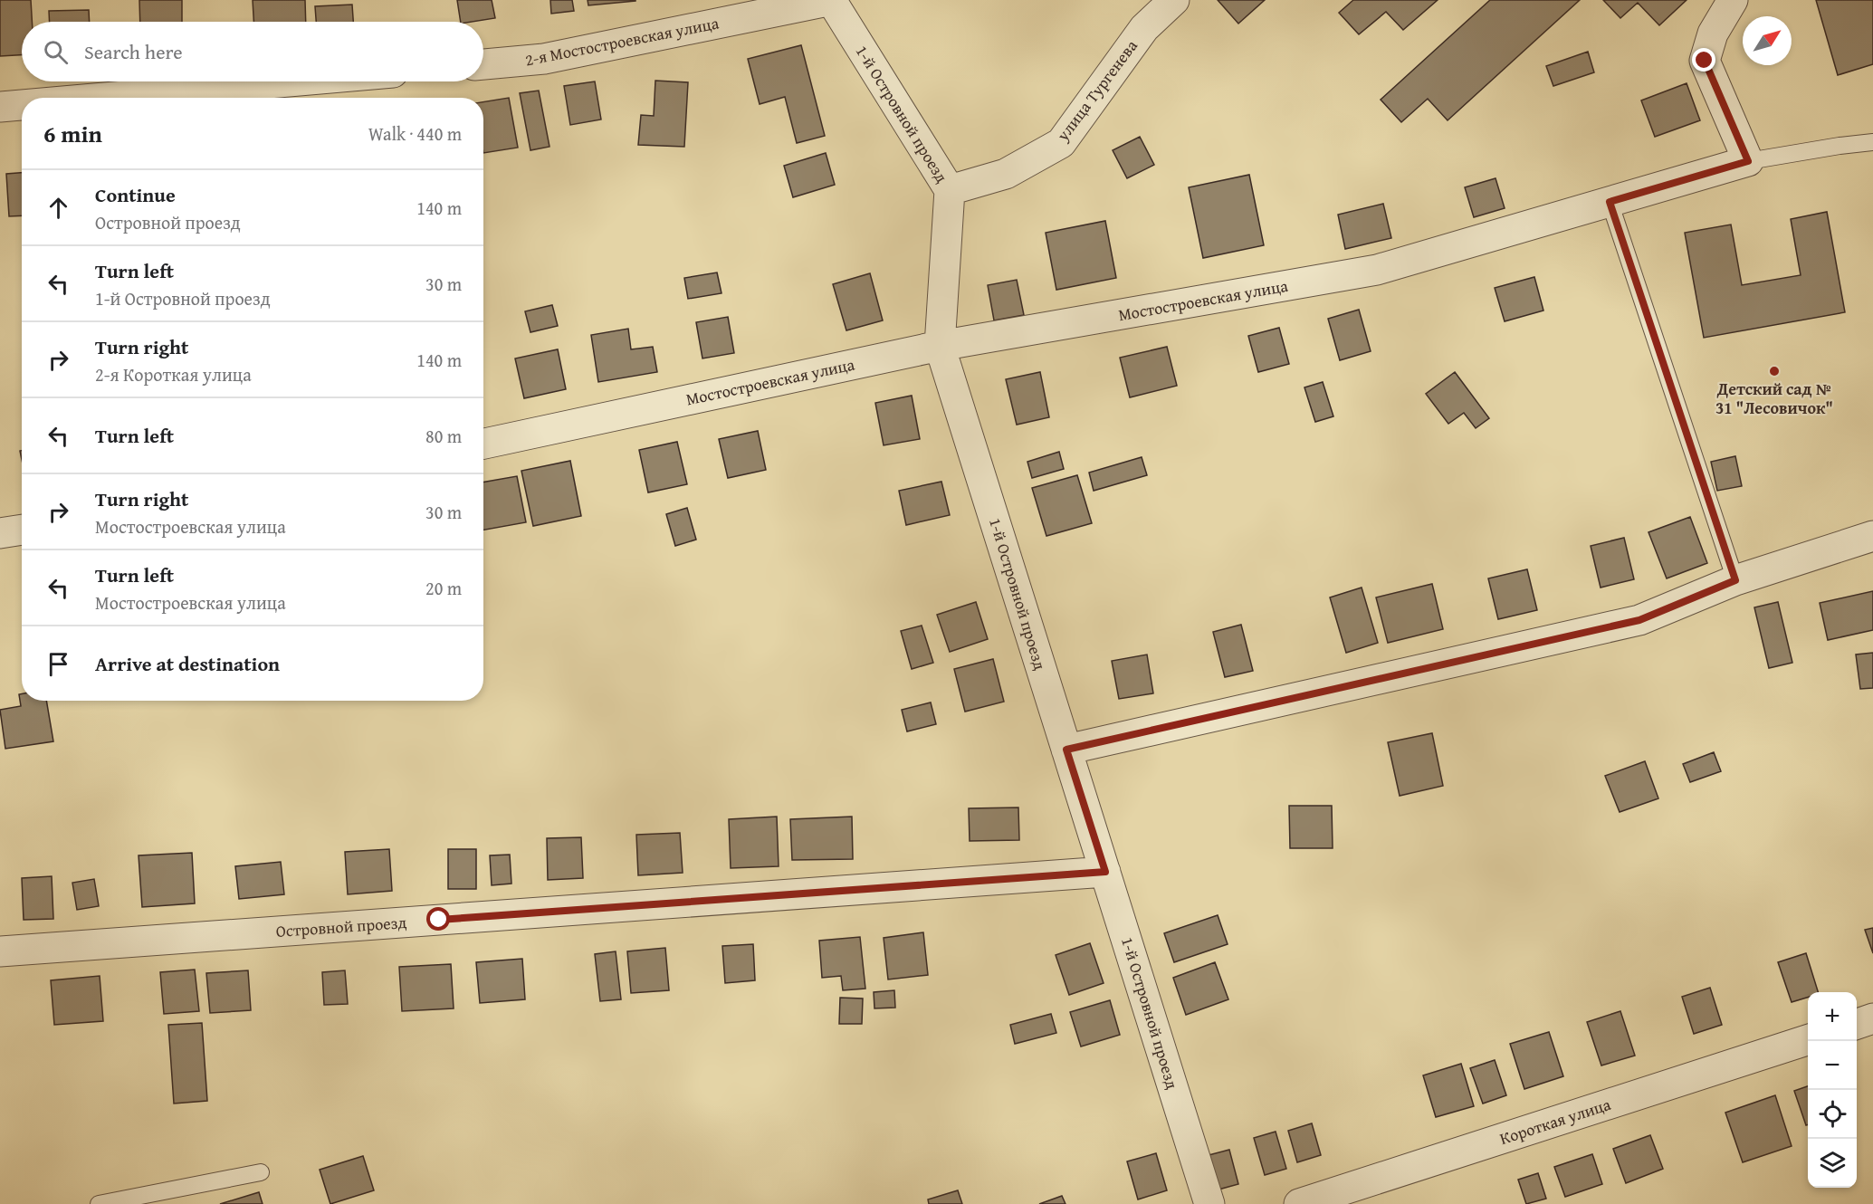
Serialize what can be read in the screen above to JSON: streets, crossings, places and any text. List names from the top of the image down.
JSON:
{
  "streets": {
    "street": [
      "2-я Мостостроевская улица",
      "улица Тургенева",
      "1-й Островной проезд",
      "Мостостроевская улица",
      "Островной проезд",
      "Короткая улица"
    ]
  },
  "crossings": [
    ["2-я Мостостроевская улица", "1-й Островной проезд"],
    ["улица Тургенева", "1-й Островной проезд"],
    ["1-й Островной проезд", "Мостостроевская улица"],
    ["1-й Островной проезд", "Островной проезд"]
  ],
  "places": ["Детский сад № 31 \"Лесовичок\""],
  "north": "top right",
  "page": {
    "search": "Search here",
    "heading": ["6 min", "Walk · 440 m"],
    "list": [
      ["Continue", "Островной проезд", "140 m"],
      ["Turn left", "1-й Островной проезд", "30 m"],
      ["Turn right", "2-я Короткая улица", "140 m"],
      ["Turn left", "80 m"],
      ["Turn right", "Мостостроевская улица", "30 m"],
      ["Turn left", "Мостостроевская улица", "20 m"],
      "Arrive at destination"
    ],
    "map_buttons": ["+", "−"]
  }
}
